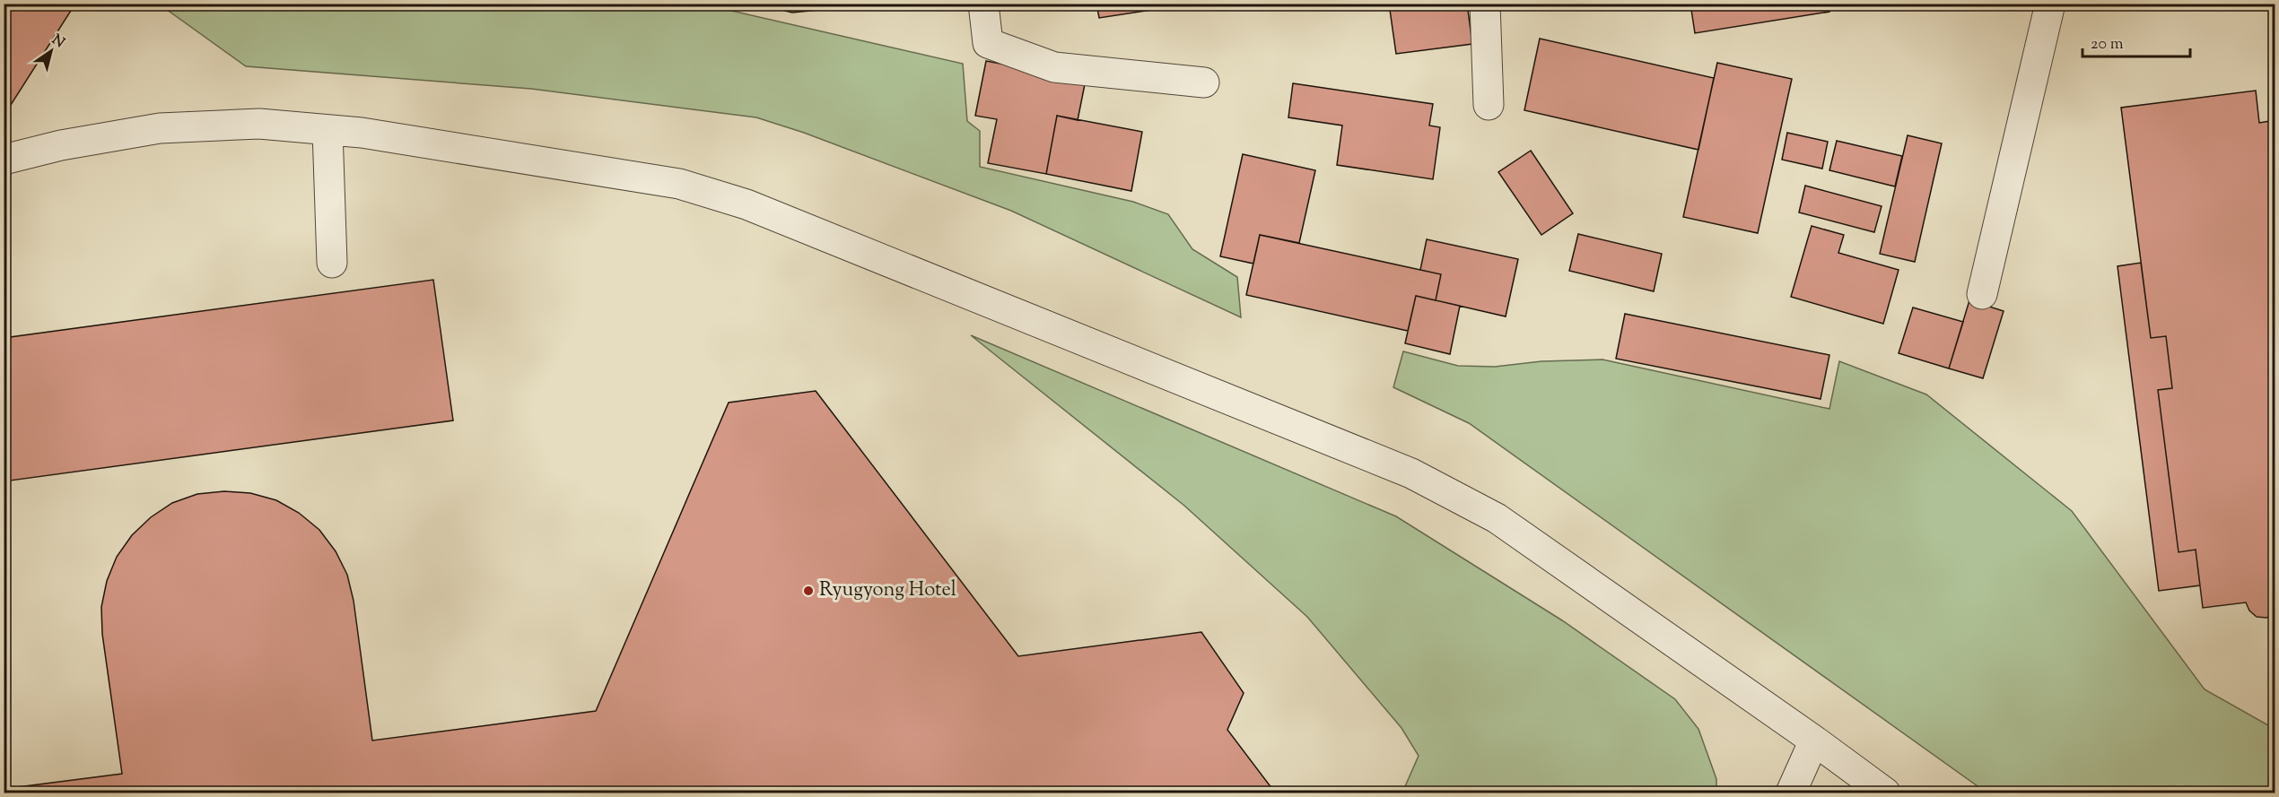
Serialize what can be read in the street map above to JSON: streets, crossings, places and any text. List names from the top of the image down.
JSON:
{
  "places": ["Ryugyong Hotel"],
  "scale_bar": "20 m",
  "north": "top right"
}
